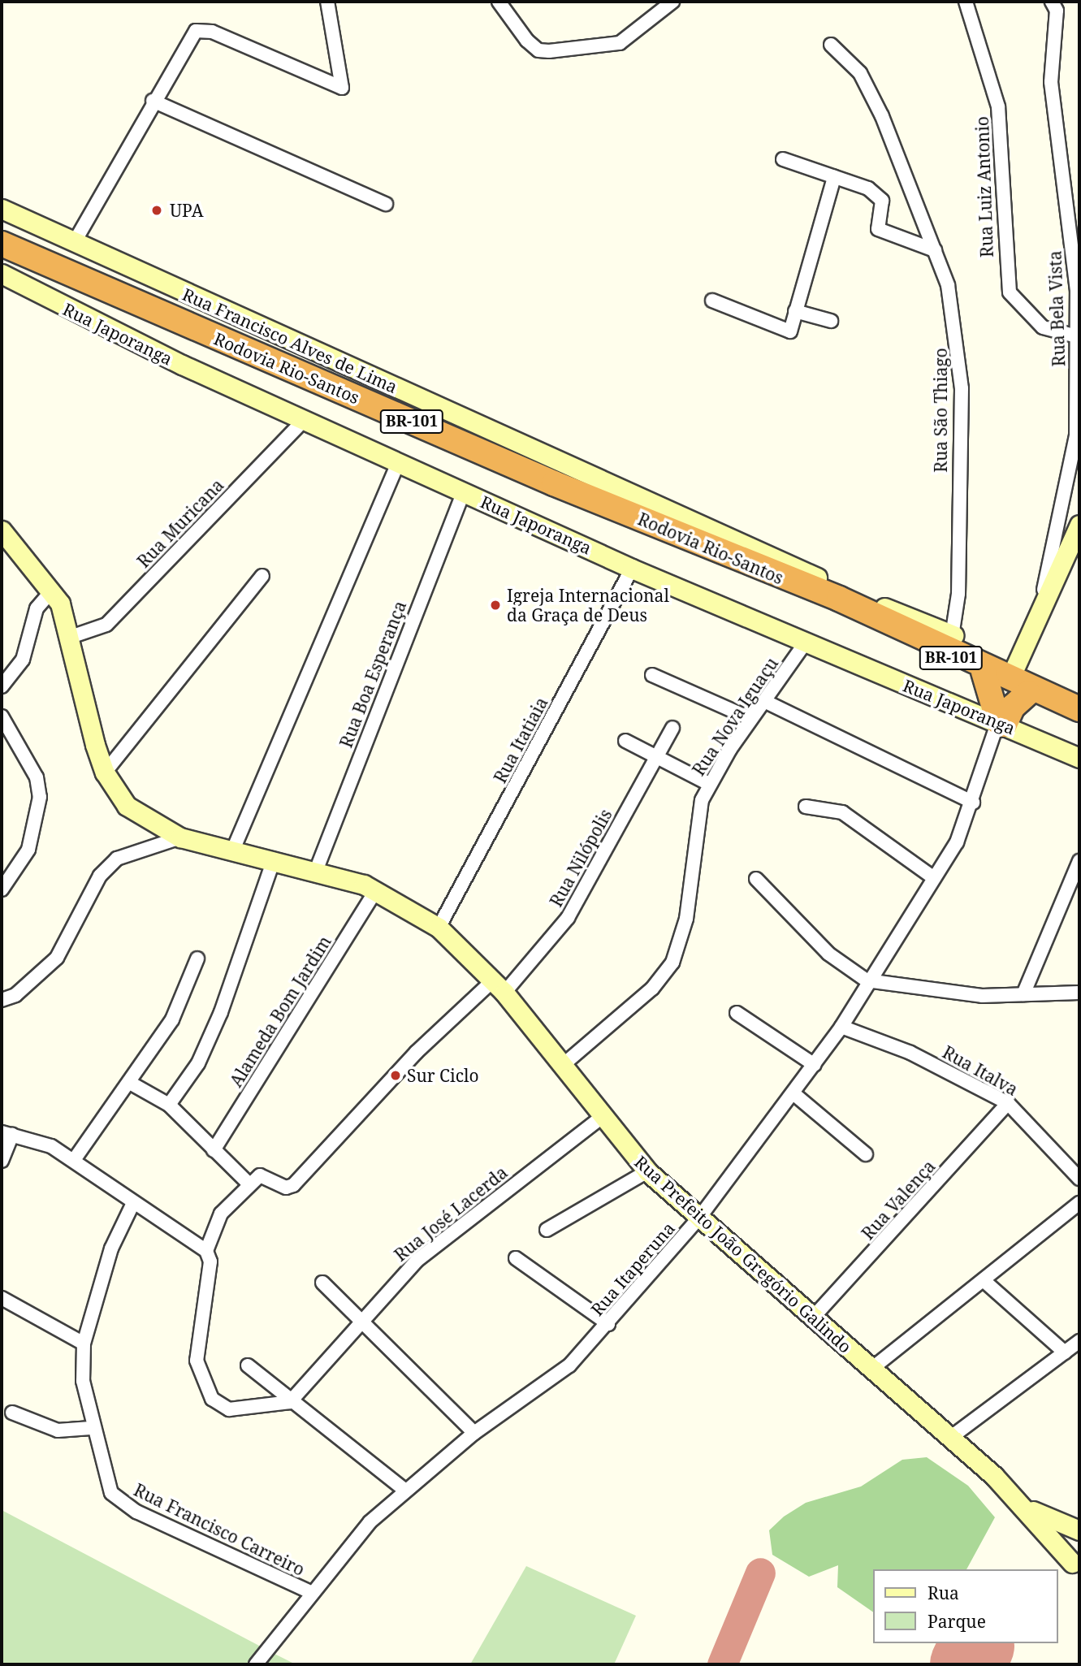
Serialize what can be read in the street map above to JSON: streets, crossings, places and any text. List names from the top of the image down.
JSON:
{
  "streets": {
    "highway": ["Rodovia Rio-Santos", "BR-101"],
    "main road": ["Rua Japoranga", "Rua Francisco Alves de Lima", "Rua Prefeito João Gregório Galindo"],
    "street": [
      "Rua Luiz Antonio",
      "Rua Bela Vista",
      "Rua São Thiago",
      "Rua Muricana",
      "Rua Boa Esperança",
      "Rua Nova Iguaçu",
      "Rua Itatiaia",
      "Rua Nilópolis",
      "Alameda Bom Jardim",
      "Rua Italva",
      "Rua Valença",
      "Rua José Lacerda",
      "Rua Itaperuna",
      "Rua Francisco Carreiro"
    ]
  },
  "crossings": [
    ["Rua Luiz Antonio", "Rua Bela Vista"],
    ["Rua Japoranga", "Rua Muricana"],
    ["Rua Japoranga", "Rua Boa Esperança"],
    ["Rua Japoranga", "Rua Nova Iguaçu"],
    ["Rua Japoranga", "Rua Itatiaia"],
    ["Rua Japoranga", "Rua Itaperuna"],
    ["Rua Francisco Alves de Lima", "Rodovia Rio-Santos"],
    ["Rua Francisco Alves de Lima", "Rua São Thiago"],
    ["Rodovia Rio-Santos", "Rua São Thiago"],
    ["Rua Muricana", "Rua Prefeito João Gregório Galindo"],
    ["Rua Boa Esperança", "Rua Prefeito João Gregório Galindo"],
    ["Rua Nova Iguaçu", "Rua Prefeito João Gregório Galindo"],
    ["Rua Itatiaia", "Rua Prefeito João Gregório Galindo"],
    ["Rua Nilópolis", "Rua Prefeito João Gregório Galindo"],
    ["Alameda Bom Jardim", "Rua Prefeito João Gregório Galindo"],
    ["Rua Italva", "Rua Valença"],
    ["Rua Italva", "Rua Itaperuna"],
    ["Rua Valença", "Rua Prefeito João Gregório Galindo"],
    ["Rua José Lacerda", "Rua Prefeito João Gregório Galindo"],
    ["Rua Prefeito João Gregório Galindo", "Rua Itaperuna"],
    ["Rua Itaperuna", "Rua Francisco Carreiro"]
  ],
  "places": ["UPA", "Igreja Internacional da Graça de Deus", "Sur Ciclo"],
  "legend": ["Rua", "Parque"]
}
